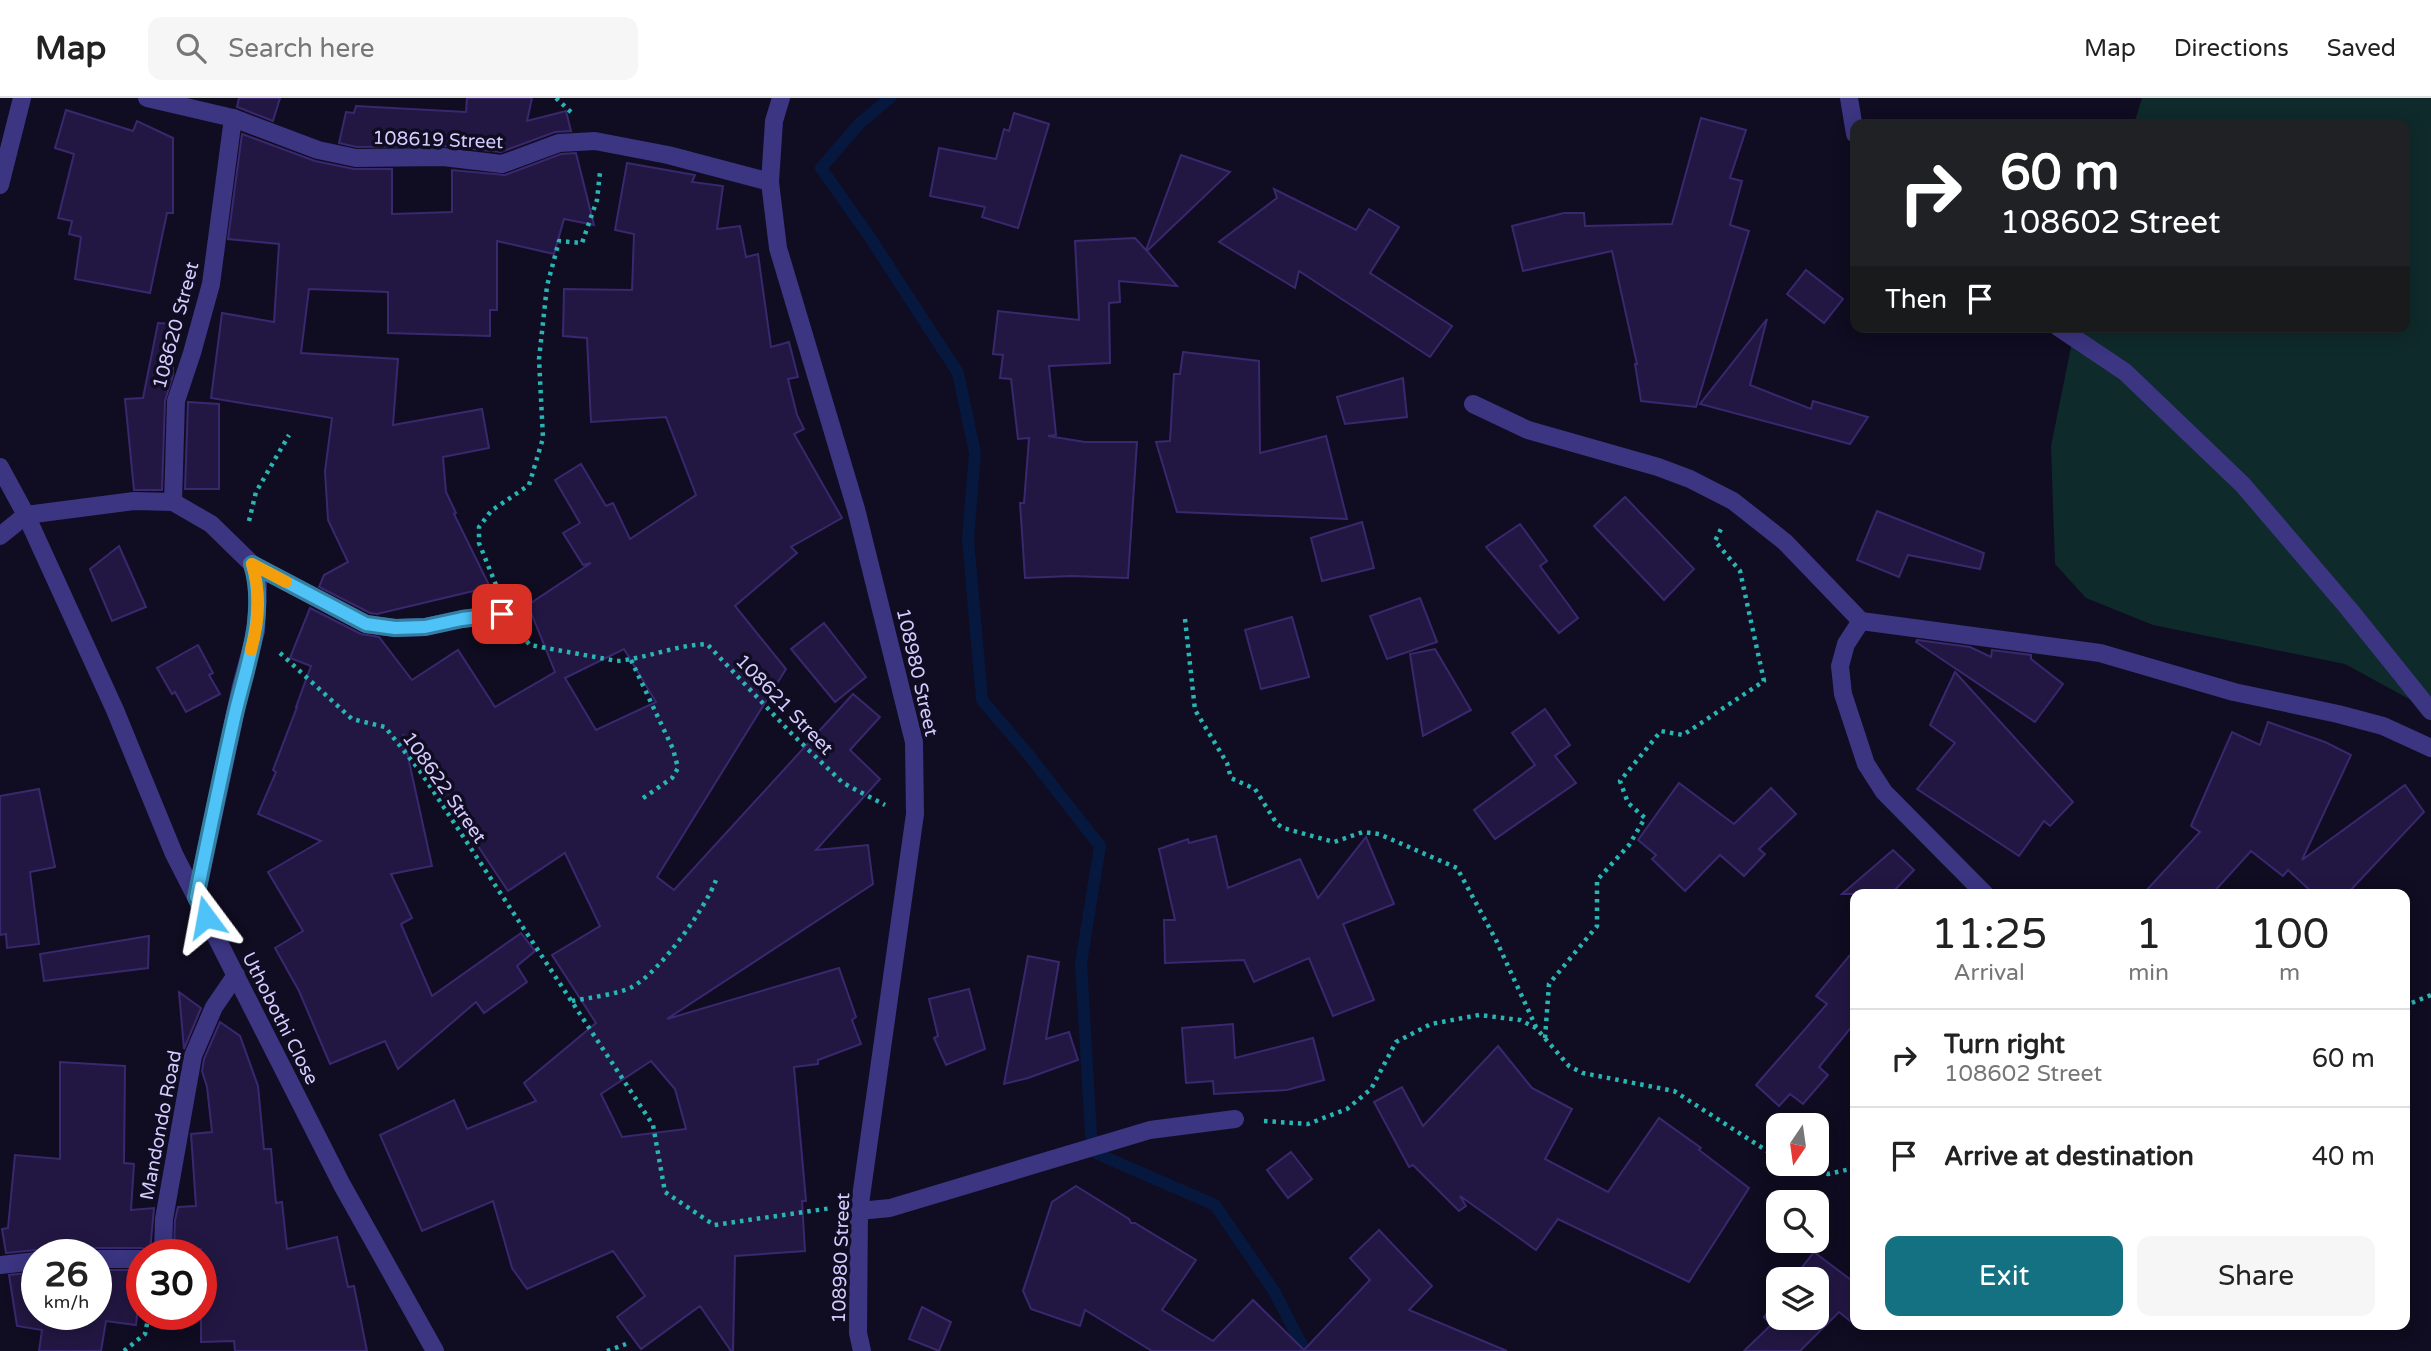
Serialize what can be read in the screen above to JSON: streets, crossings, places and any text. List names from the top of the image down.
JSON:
{
  "streets": {
    "street": [
      "108619 Street",
      "108620 Street",
      "108980 Street",
      "Uthobothi Close",
      "Mandondo Road"
    ],
    "path": ["108621 Street", "108622 Street"]
  },
  "crossings": [
    ["108619 Street", "108620 Street"],
    ["108619 Street", "108980 Street"],
    ["108619 Street", "108621 Street"],
    ["108980 Street", "108621 Street"],
    ["108980 Street", "108622 Street"],
    ["Uthobothi Close", "Mandondo Road"]
  ],
  "north": "bottom",
  "page": {
    "header": "Map",
    "search": "Search here",
    "nav": ["Map", "Directions", "Saved"],
    "turn": ["60 m", "108602 Street"],
    "then": "Then",
    "eta": [
      "11:25",
      "Arrival",
      "1",
      "min",
      "100",
      "m"
    ],
    "list": [
      {
        "name": "Turn right",
        "note": "108602 Street",
        "value": "60 m"
      },
      {
        "name": "Arrive at destination",
        "value": "40 m"
      }
    ],
    "buttons": ["Exit", "Share"],
    "speed": "26 km/h",
    "limit": "30"
  }
}
